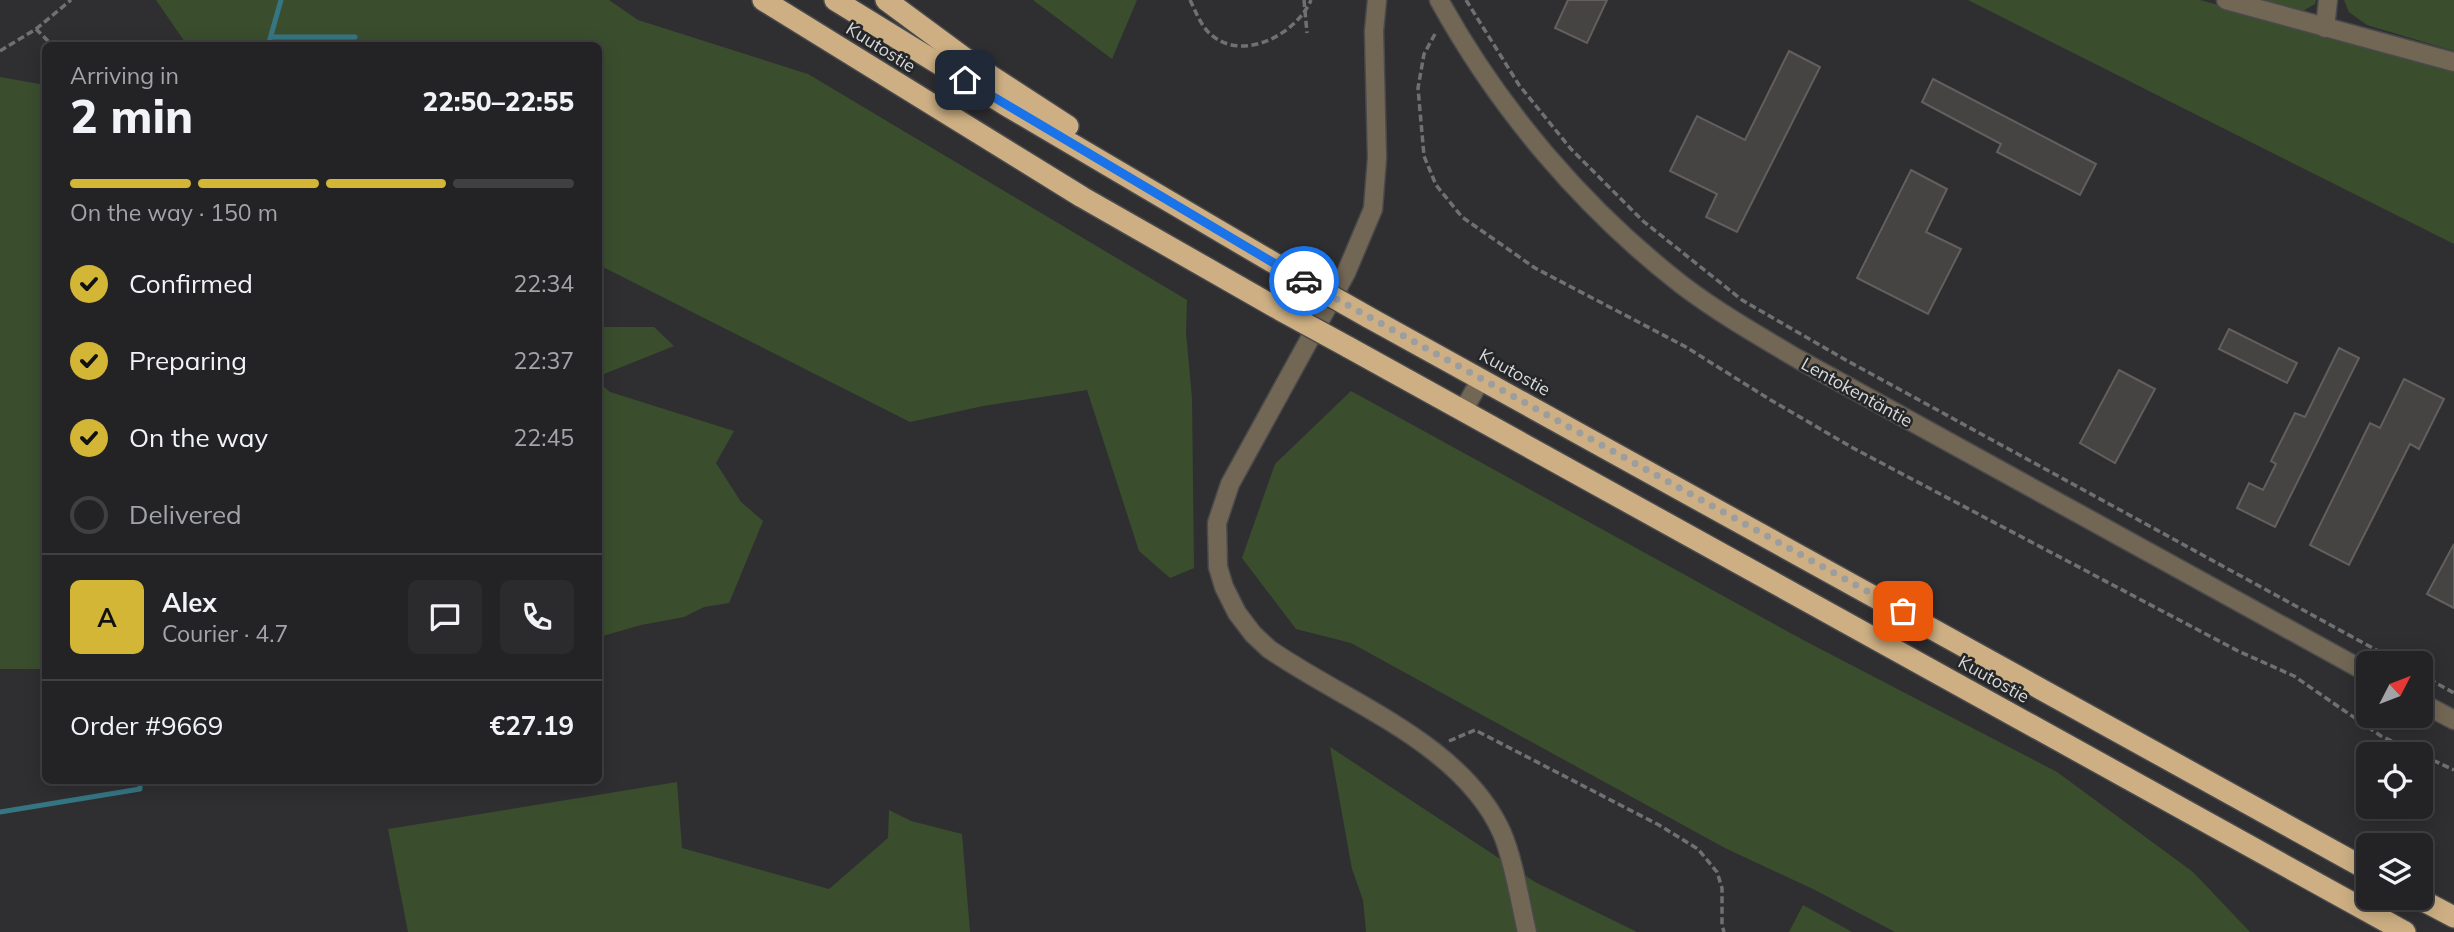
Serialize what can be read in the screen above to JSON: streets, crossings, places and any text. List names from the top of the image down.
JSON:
{
  "streets": {
    "highway": ["Kuutostie"],
    "street": ["Lentokentäntie"]
  },
  "north": "top right",
  "page": {
    "heading": ["2 min", "Arriving in", "22:50–22:55"],
    "panel": [
      "Alex",
      "Courier · 4.7",
      "Order #9669",
      "€27.19"
    ],
    "bar": "On the way · 150 m",
    "list": [
      ["Confirmed", "22:34"],
      ["Preparing", "22:37"],
      ["On the way", "22:45"],
      "Delivered"
    ],
    "round": "A"
  }
}
